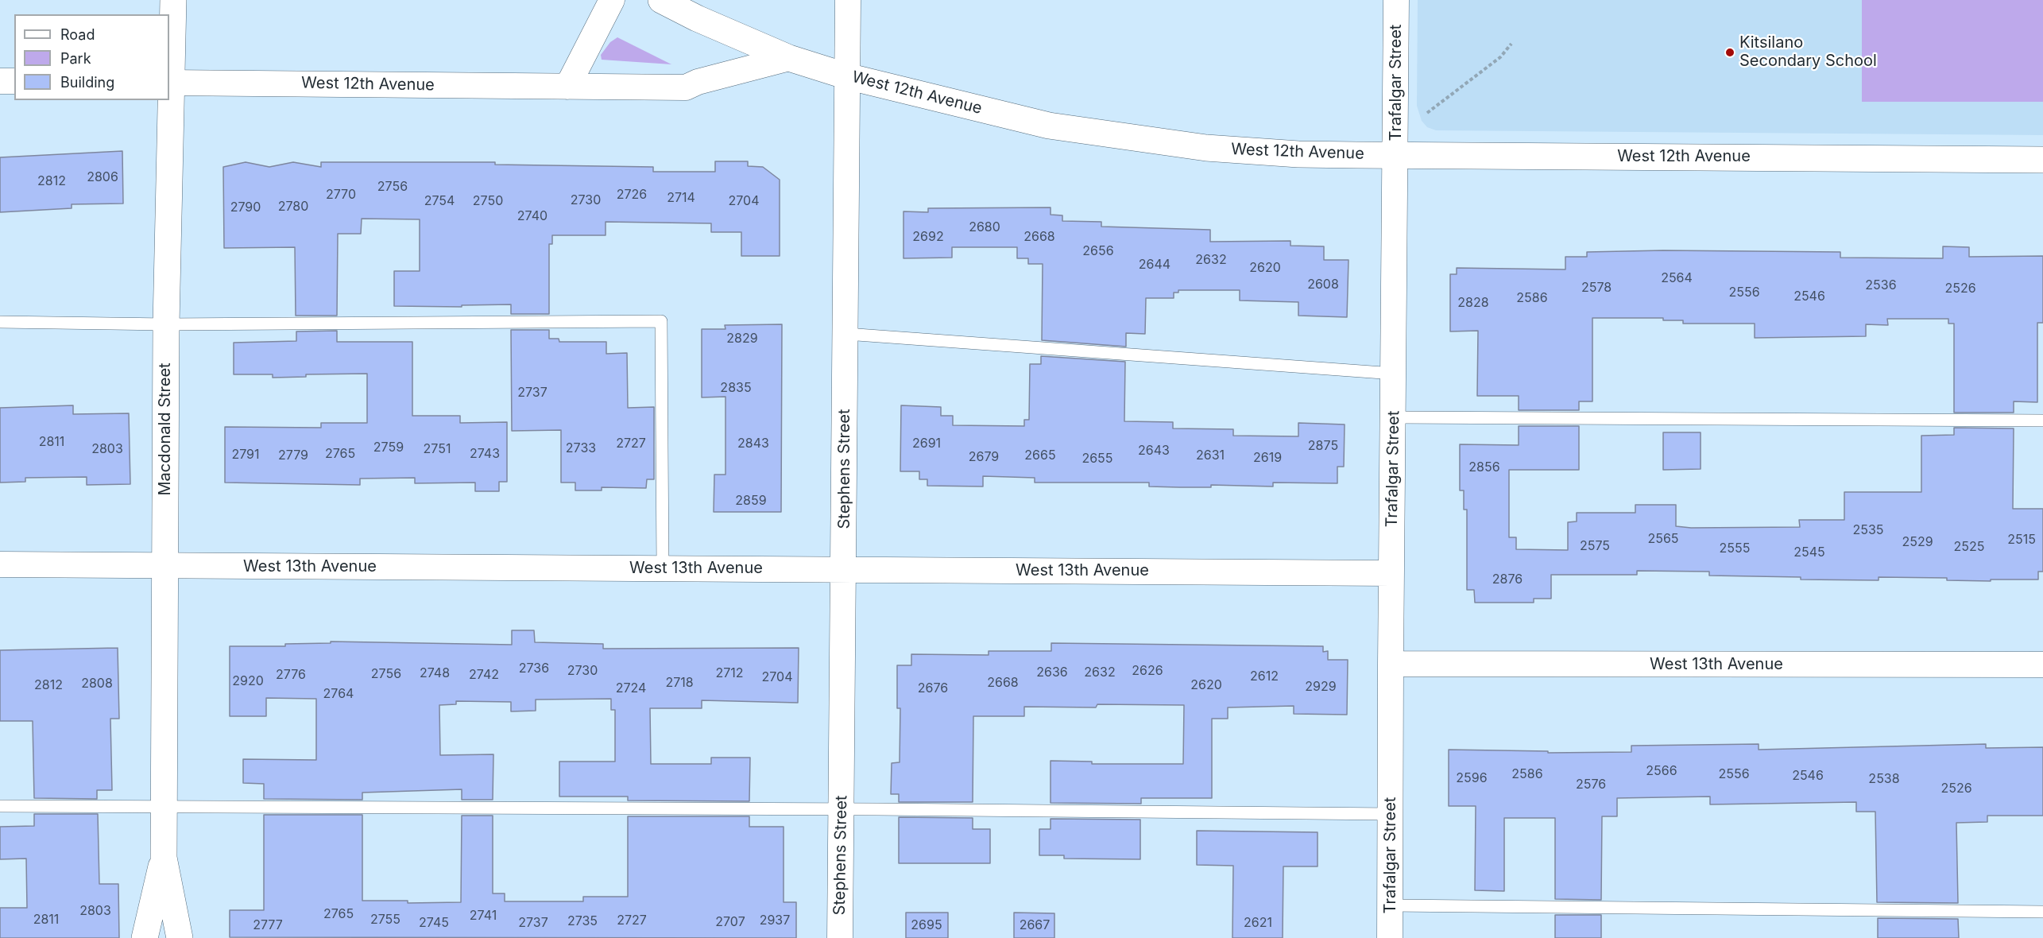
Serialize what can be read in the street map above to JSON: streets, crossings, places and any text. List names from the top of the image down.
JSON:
{
  "streets": {
    "street": [
      "Trafalgar Street",
      "West 12th Avenue",
      "Macdonald Street",
      "Stephens Street",
      "West 13th Avenue"
    ]
  },
  "crossings": [
    ["Trafalgar Street", "West 12th Avenue"],
    ["Trafalgar Street", "West 13th Avenue"],
    ["West 12th Avenue", "Macdonald Street"],
    ["West 12th Avenue", "Stephens Street"],
    ["Macdonald Street", "West 13th Avenue"],
    ["Stephens Street", "West 13th Avenue"]
  ],
  "places": ["Kitsilano Secondary School"],
  "house_numbers": [
    "2806",
    "2812",
    "2756",
    "2770",
    "2726",
    "2714",
    "2730",
    "2754",
    "2750",
    "2704",
    "2780",
    "2790",
    "2740",
    "2680",
    "2692",
    "2668",
    "2656",
    "2632",
    "2644",
    "2620",
    "2564",
    "2608",
    "2536",
    "2578",
    "2526",
    "2556",
    "2546",
    "2586",
    "2828",
    "2829",
    "2835",
    "2737",
    "2811",
    "2727",
    "2843",
    "2691",
    "2875",
    "2759",
    "2733",
    "2803",
    "2751",
    "2643",
    "2765",
    "2743",
    "2791",
    "2779",
    "2665",
    "2631",
    "2679",
    "2619",
    "2655",
    "2856",
    "2859",
    "2535",
    "2565",
    "2515",
    "2529",
    "2575",
    "2525",
    "2555",
    "2545",
    "2876",
    "2736",
    "2730",
    "2626",
    "2636",
    "2632",
    "2748",
    "2712",
    "2756",
    "2776",
    "2742",
    "2612",
    "2704",
    "2920",
    "2718",
    "2668",
    "2808",
    "2812",
    "2620",
    "2929",
    "2724",
    "2676",
    "2764",
    "2566",
    "2586",
    "2556",
    "2546",
    "2596",
    "2538",
    "2576",
    "2526",
    "2803",
    "2765",
    "2741",
    "2811",
    "2755",
    "2727",
    "2937",
    "2735",
    "2707",
    "2745",
    "2737",
    "2621",
    "2777",
    "2695",
    "2667"
  ],
  "legend": ["Road", "Park", "Building"]
}
